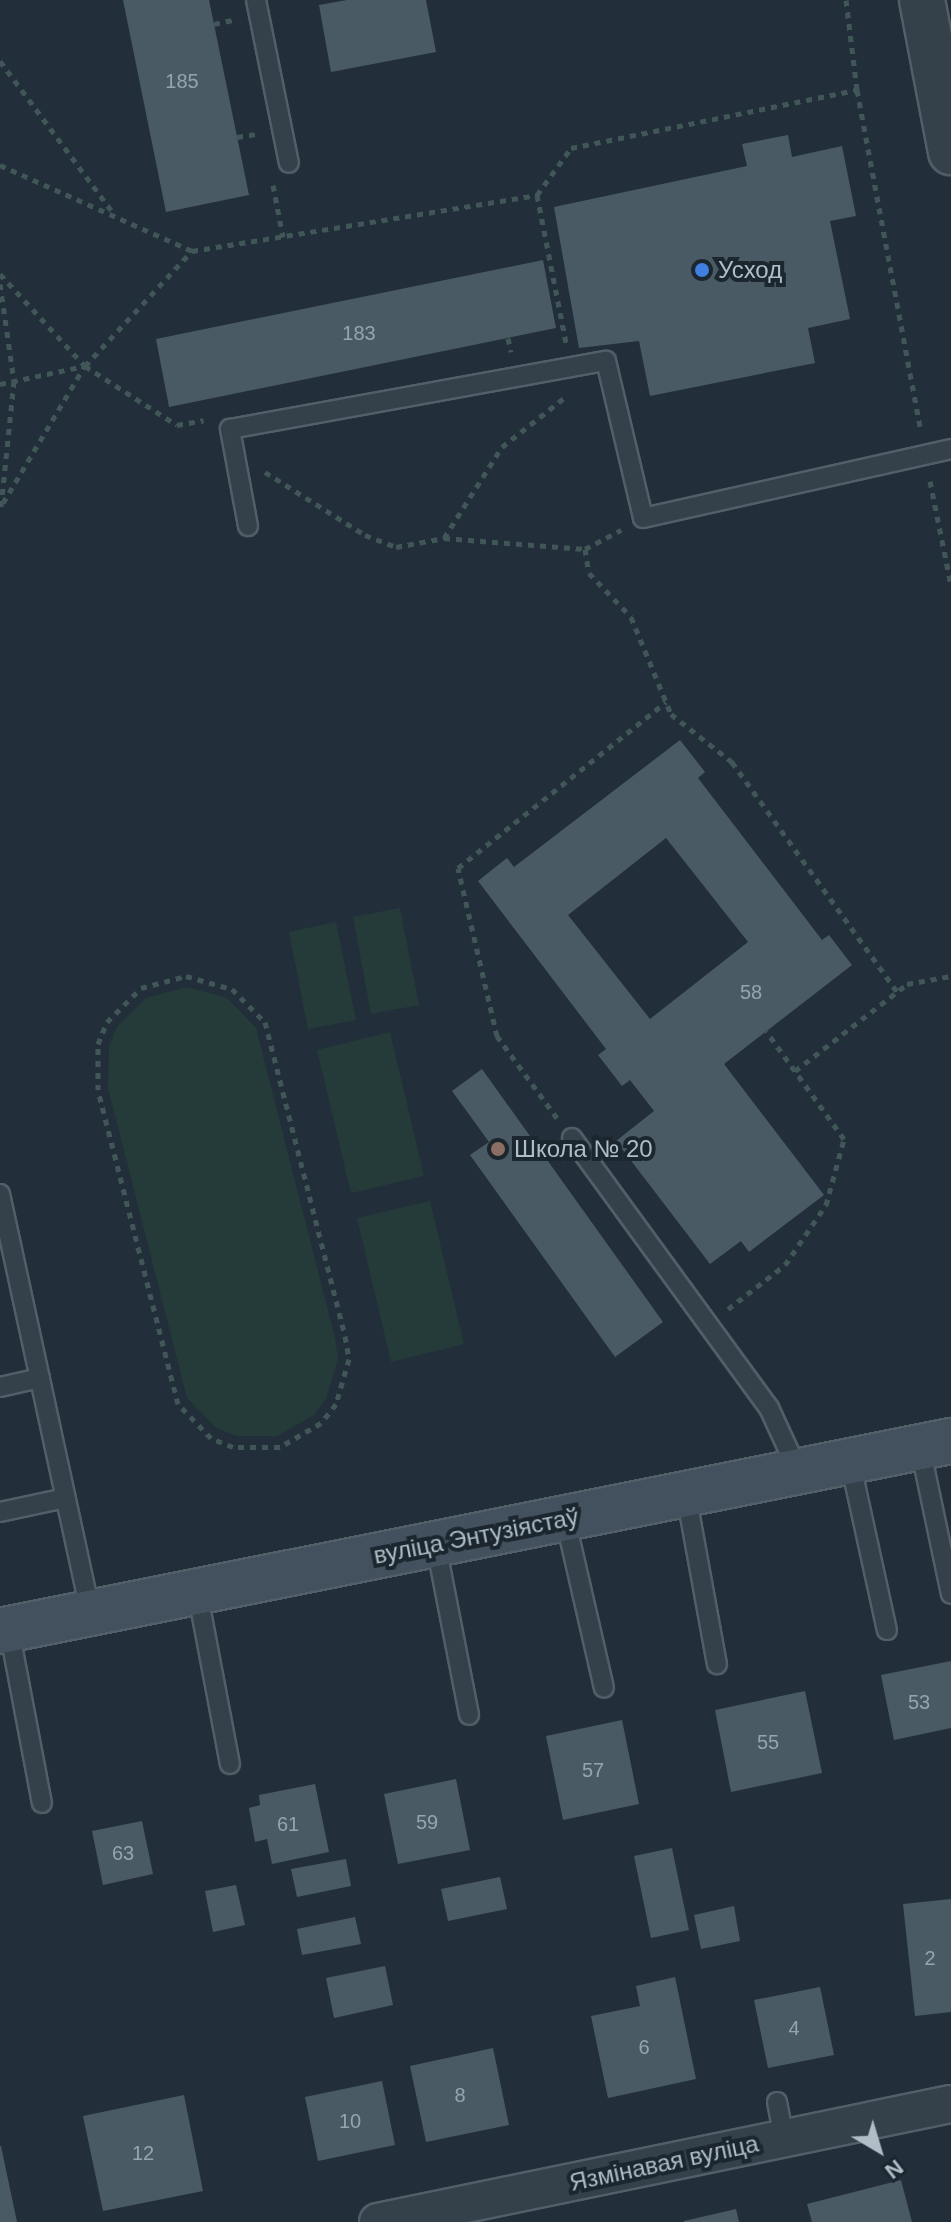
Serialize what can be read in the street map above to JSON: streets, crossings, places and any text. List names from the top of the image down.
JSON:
{
  "streets": {
    "main road": ["вуліца Энтузіястаў"],
    "street": ["Язмінавая вуліца"]
  },
  "places": ["Усход", "Школа № 20"],
  "house_numbers": [
    "185",
    "183",
    "58",
    "53",
    "55",
    "57",
    "59",
    "61",
    "63",
    "2",
    "4",
    "6",
    "8",
    "10",
    "12"
  ],
  "north": "bottom right"
}
